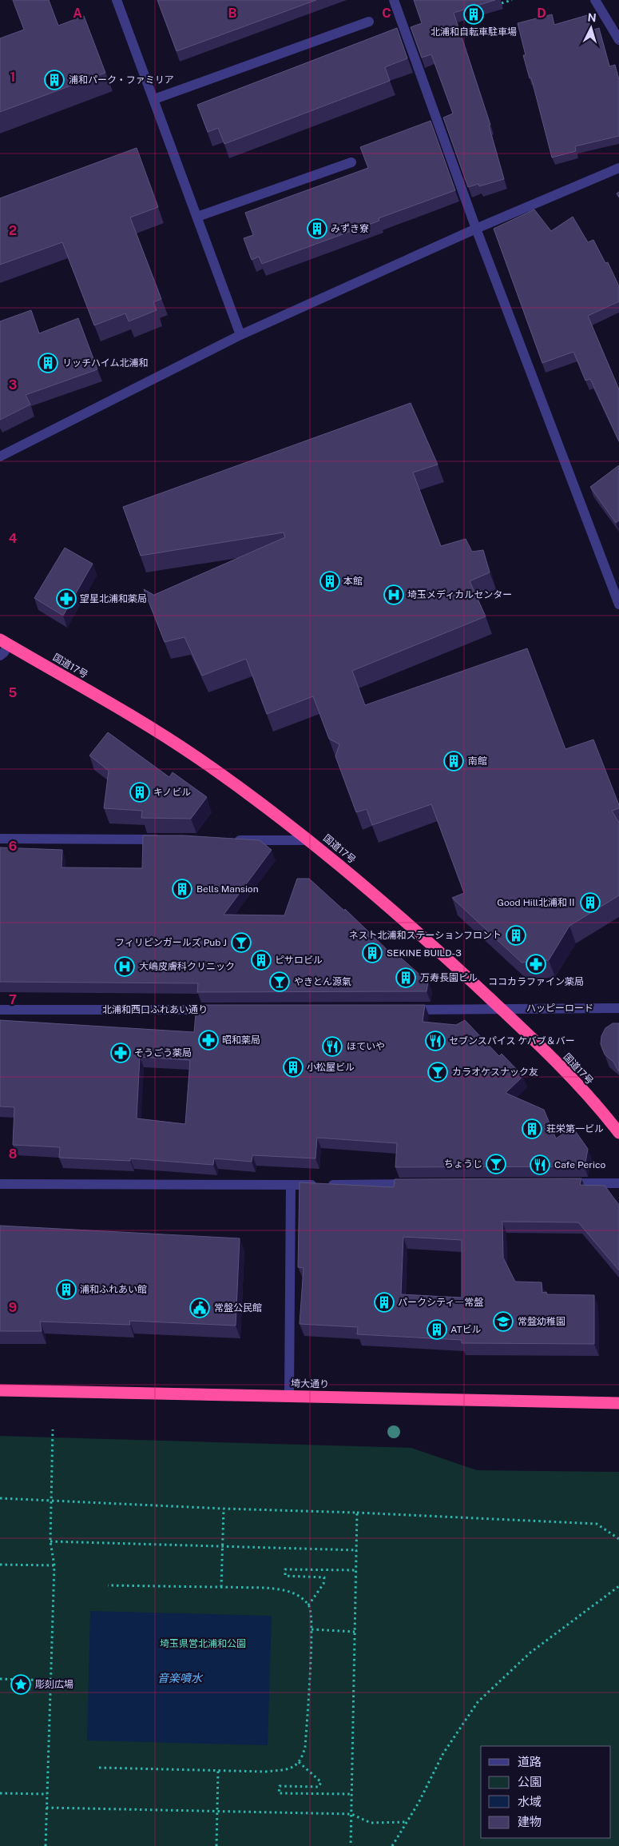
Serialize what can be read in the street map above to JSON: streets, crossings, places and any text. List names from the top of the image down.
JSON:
{
  "streets": {
    "highway": ["国道17号", "埼大通り"],
    "street": ["ハッピーロード", "北浦和西口ふれあい通り"]
  },
  "crossings": [
    ["国道17号", "ハッピーロード"]
  ],
  "water": ["音楽噴水"],
  "parks": ["埼玉県営北浦和公園"],
  "places": {
    "building": [
      "北浦和自転車駐車場",
      "浦和パーク・ファミリア",
      "みずき寮",
      "リッチハイム北浦和",
      "本館",
      "南館",
      "キノビル",
      "Bells Mansion",
      "Good Hill北浦和Ⅱ",
      "ネスト北浦和ステーションフロント",
      "SEKINE BUILD-3",
      "ピサロビル",
      "万寿長園ビル",
      "小松屋ビル",
      "荘栄第一ビル",
      "浦和ふれあい館",
      "パークシティ―常盤",
      "ATビル"
    ],
    "hospital": ["埼玉メディカルセンター", "大嶋皮膚科クリニック"],
    "pharmacy": [
      "望星北浦和薬局",
      "ココカラファイン薬局",
      "昭和薬局",
      "そうごう薬局"
    ],
    "bar": [
      "フィリピンガールズ Pub J",
      "やきとん源氣",
      "カラオケスナック友",
      "ちょうじ"
    ],
    "restaurant": ["セブンスパイス ケバブ＆バー", "ほていや", "Cafe Perico"],
    "public building": ["常盤公民館"],
    "school or university": ["常盤幼稚園"],
    "place": ["彫刻広場"]
  },
  "legend": [
    "道路",
    "公園",
    "水域",
    "建物"
  ],
  "north": "top",
  "grid": {
    "columns": [
      "A",
      "B",
      "C",
      "D"
    ],
    "rows": [
      "1",
      "2",
      "3",
      "4",
      "5",
      "6",
      "7",
      "8",
      "9"
    ]
  }
}
